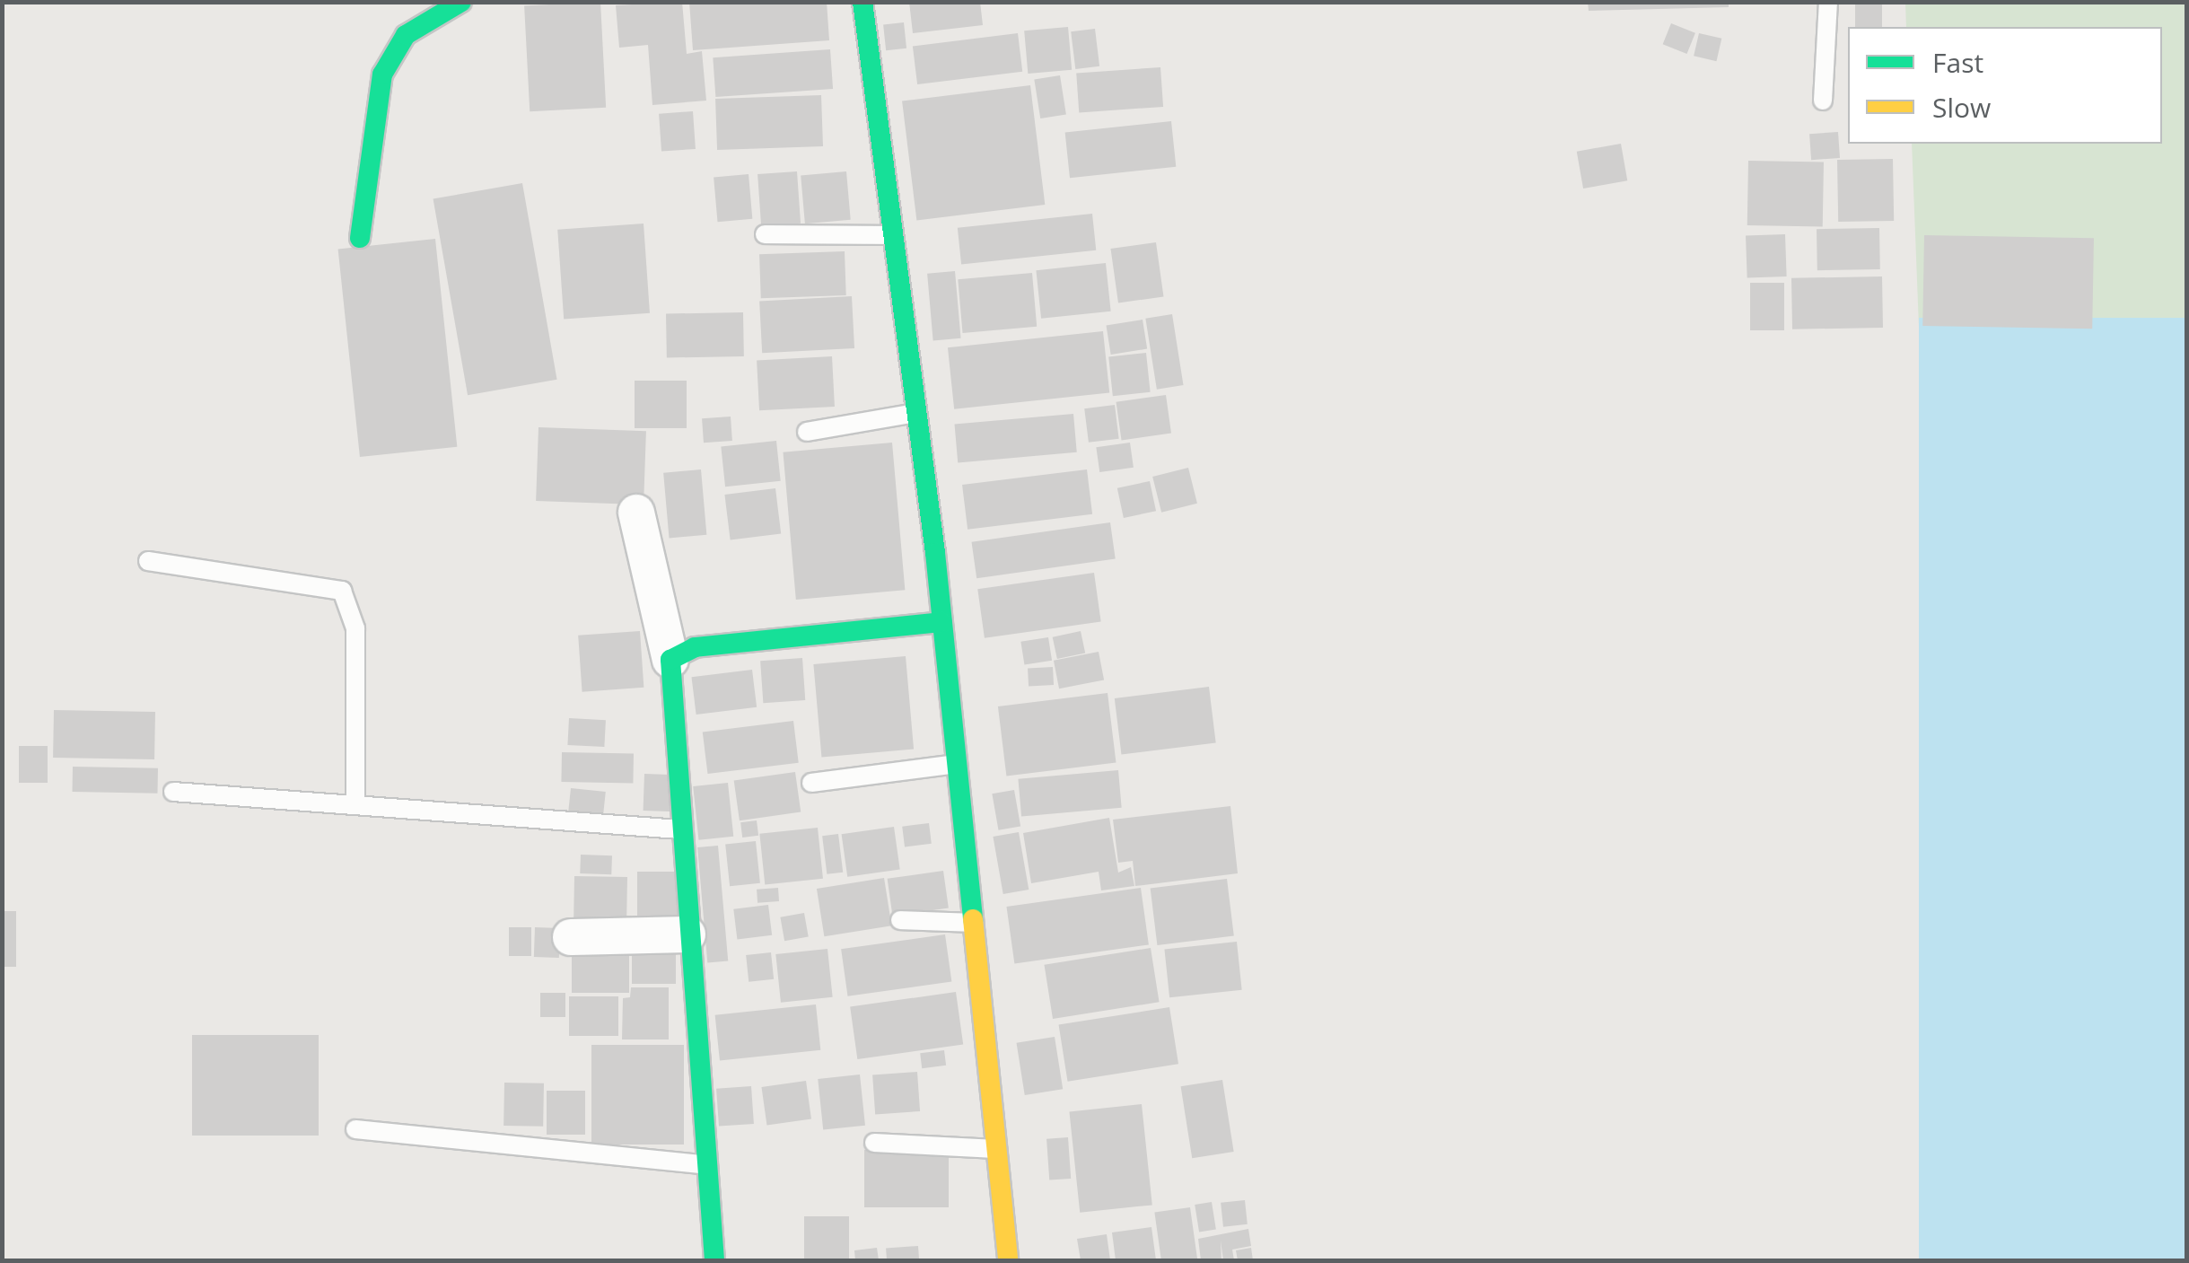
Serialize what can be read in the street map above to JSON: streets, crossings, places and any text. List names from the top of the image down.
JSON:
{
  "legend": ["Fast", "Slow"]
}
